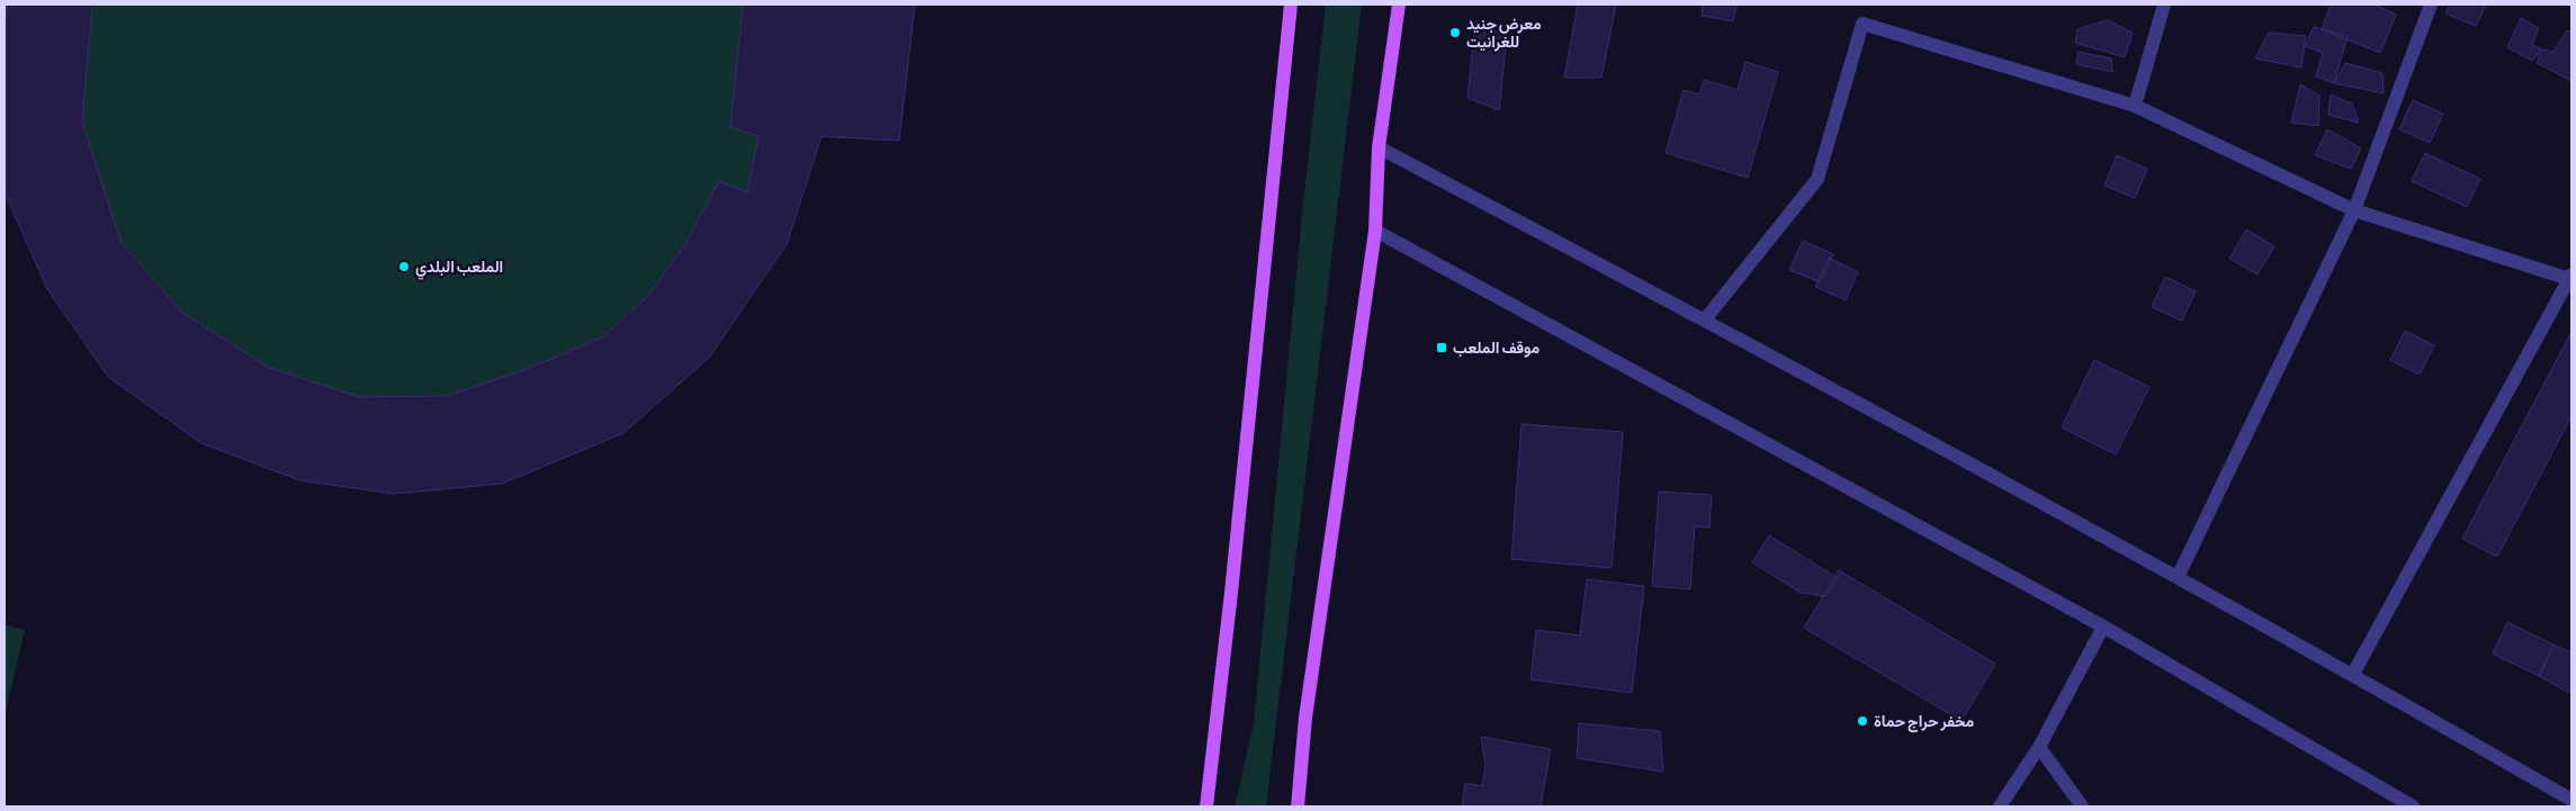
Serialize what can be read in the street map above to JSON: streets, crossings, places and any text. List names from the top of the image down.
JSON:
{
  "places": {
    "other": ["معرض جنيد للغرانيت", "الملعب البلدي", "مخفر حراج حماة"],
    "transit": ["موقف الملعب"]
  }
}
